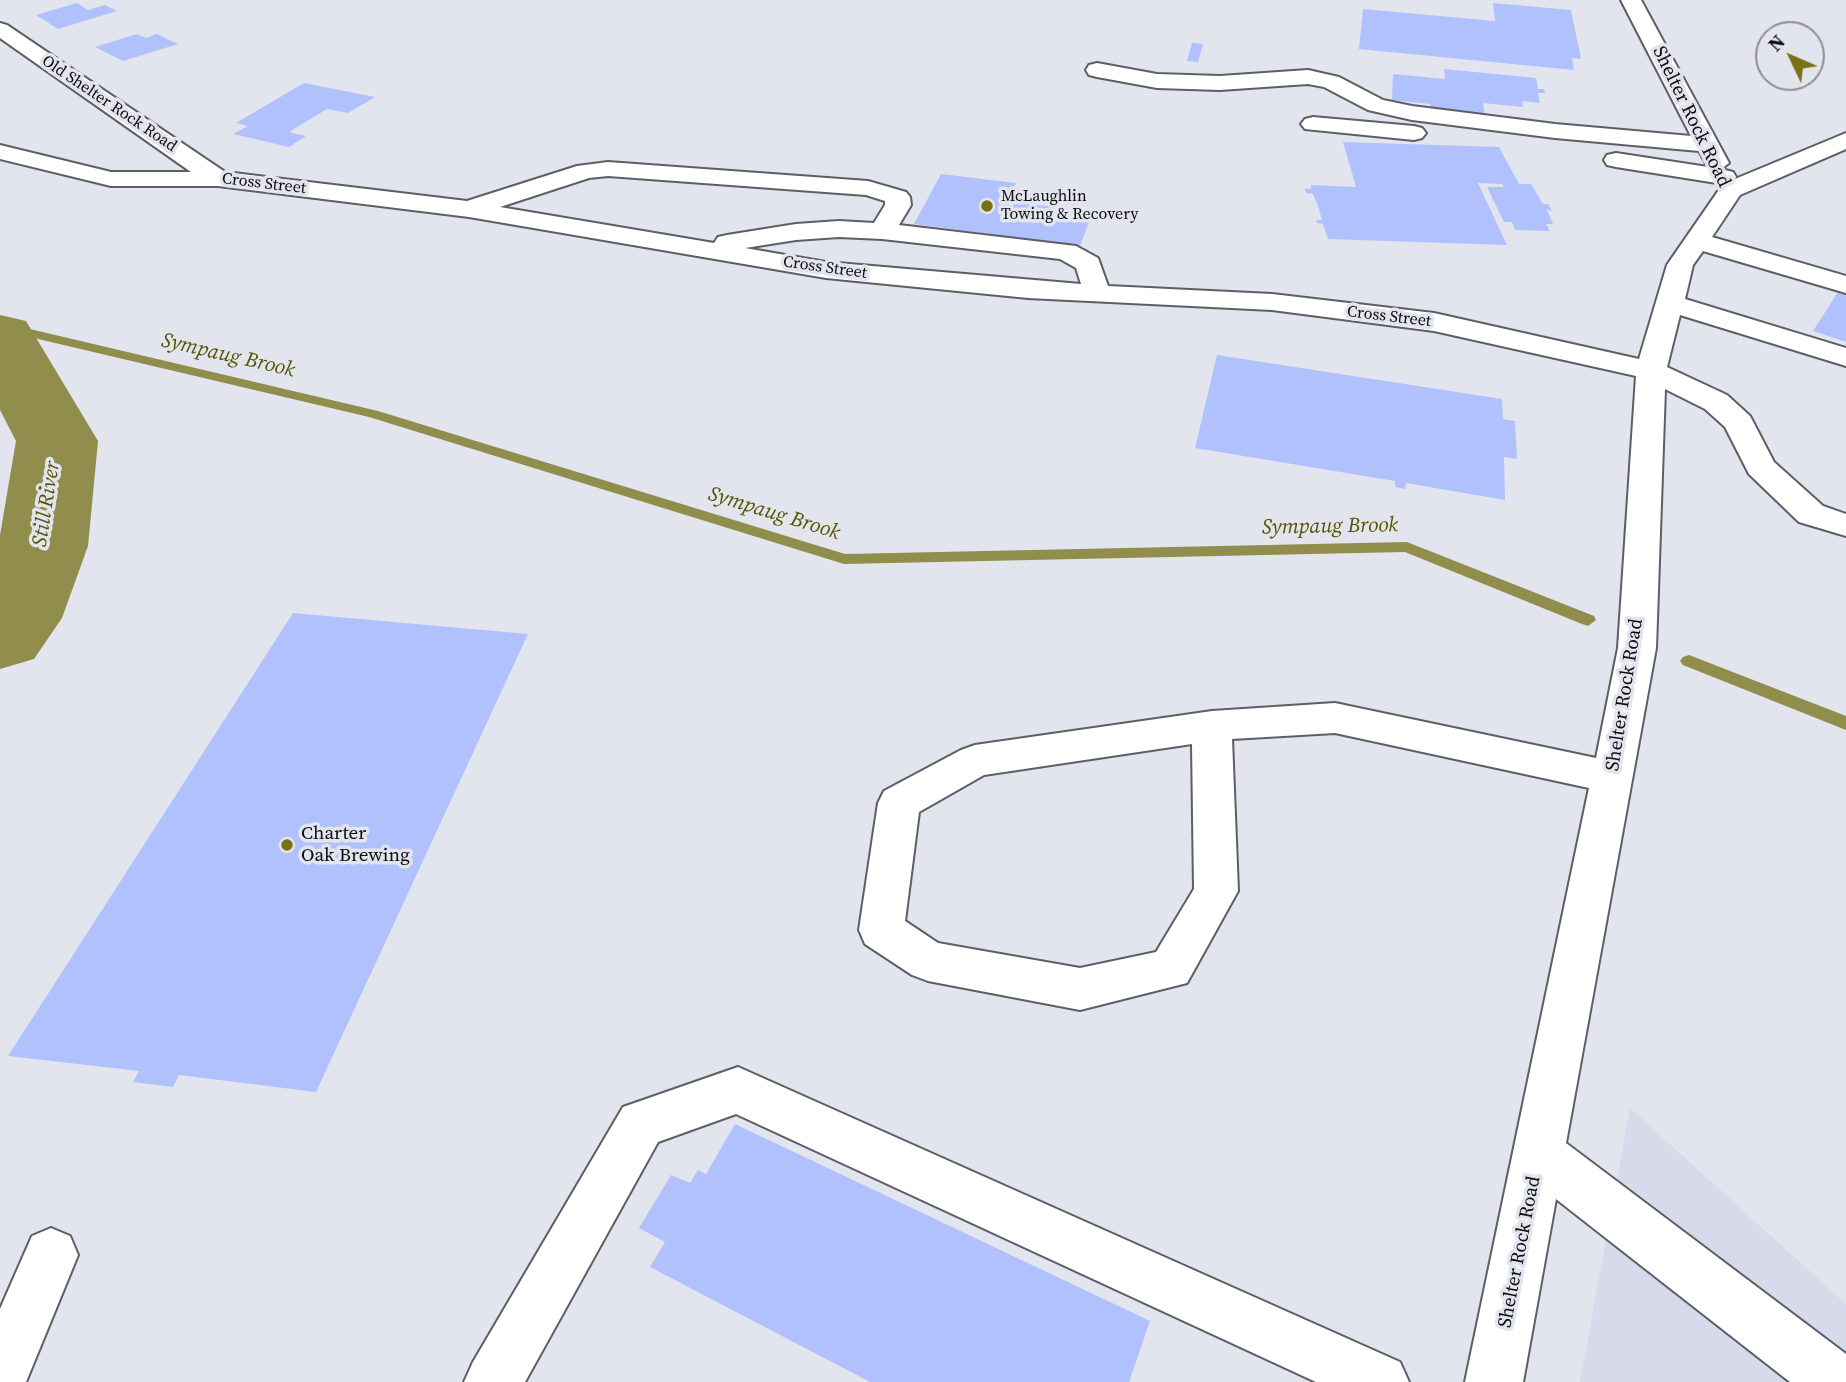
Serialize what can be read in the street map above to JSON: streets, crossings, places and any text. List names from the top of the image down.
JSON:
{
  "streets": {
    "street": ["Old Shelter Rock Road", "Shelter Rock Road", "Cross Street"]
  },
  "crossings": [
    ["Old Shelter Rock Road", "Cross Street"],
    ["Shelter Rock Road", "Cross Street"]
  ],
  "water": ["Sympaug Brook", "Still River"],
  "places": ["McLaughlin Towing & Recovery", "Charter Oak Brewing"],
  "north": "top left"
}
